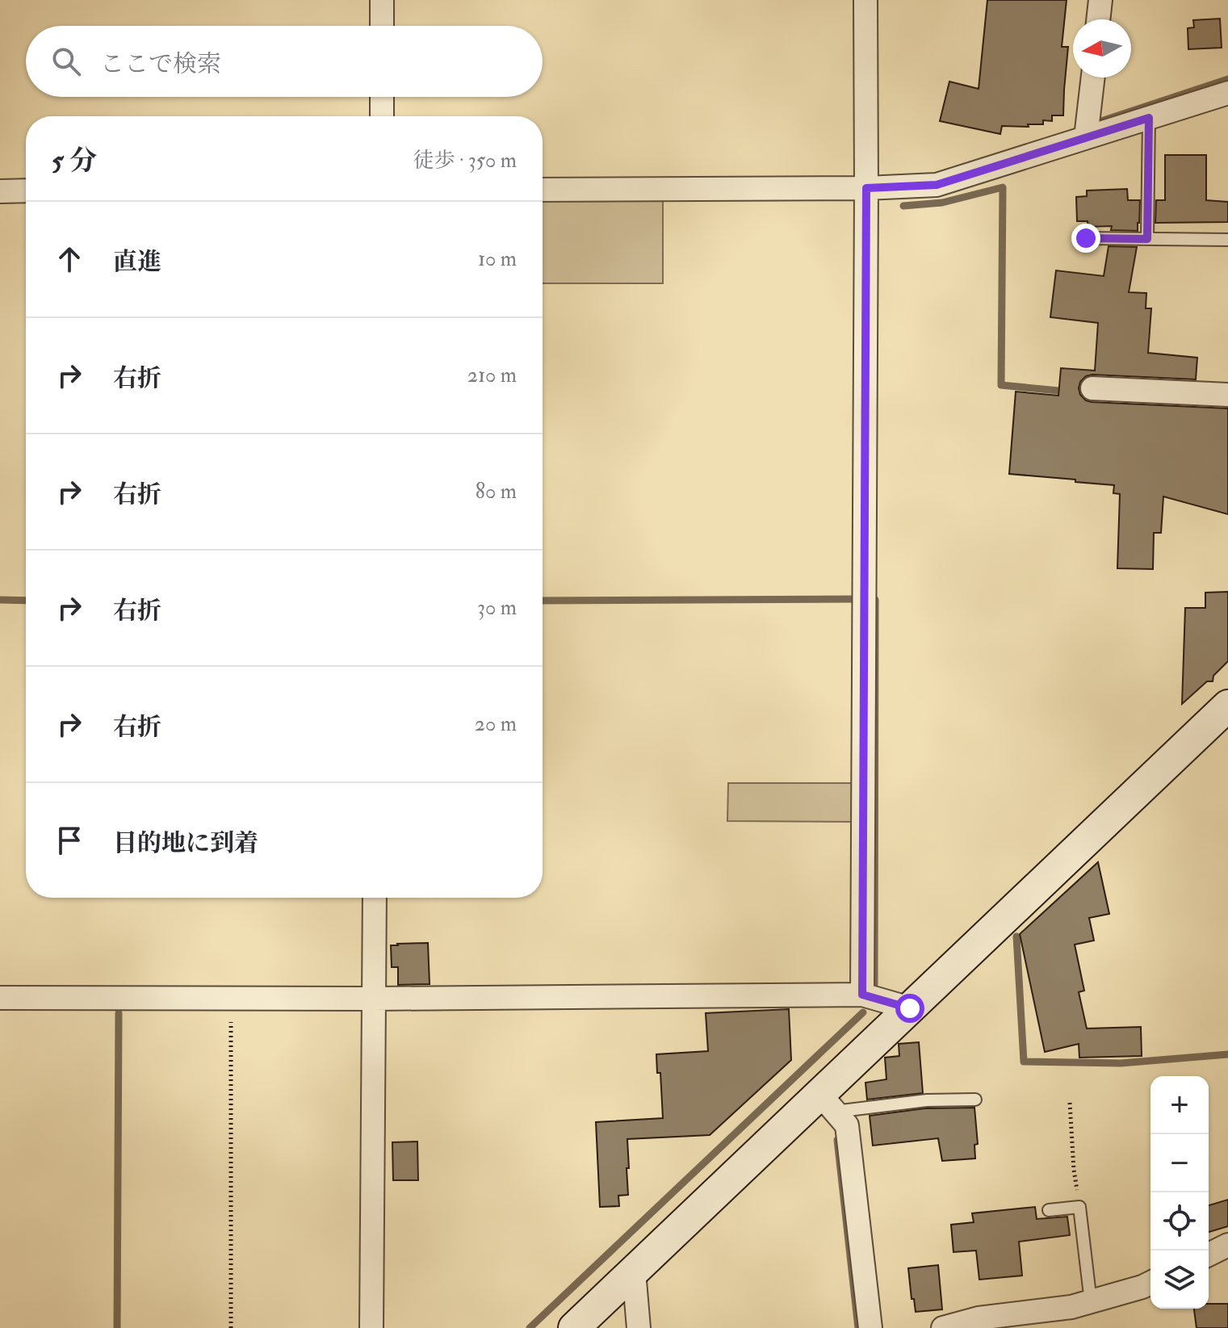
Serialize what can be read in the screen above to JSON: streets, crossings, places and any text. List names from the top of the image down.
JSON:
{
  "north": "left",
  "page": {
    "search": "ここで検索",
    "heading": ["5 分", "徒歩 · 350 m"],
    "list": [
      ["直進", "10 m"],
      ["右折", "210 m"],
      ["右折", "80 m"],
      ["右折", "30 m"],
      ["右折", "20 m"],
      "目的地に到着"
    ],
    "map_buttons": ["+", "−"]
  }
}
